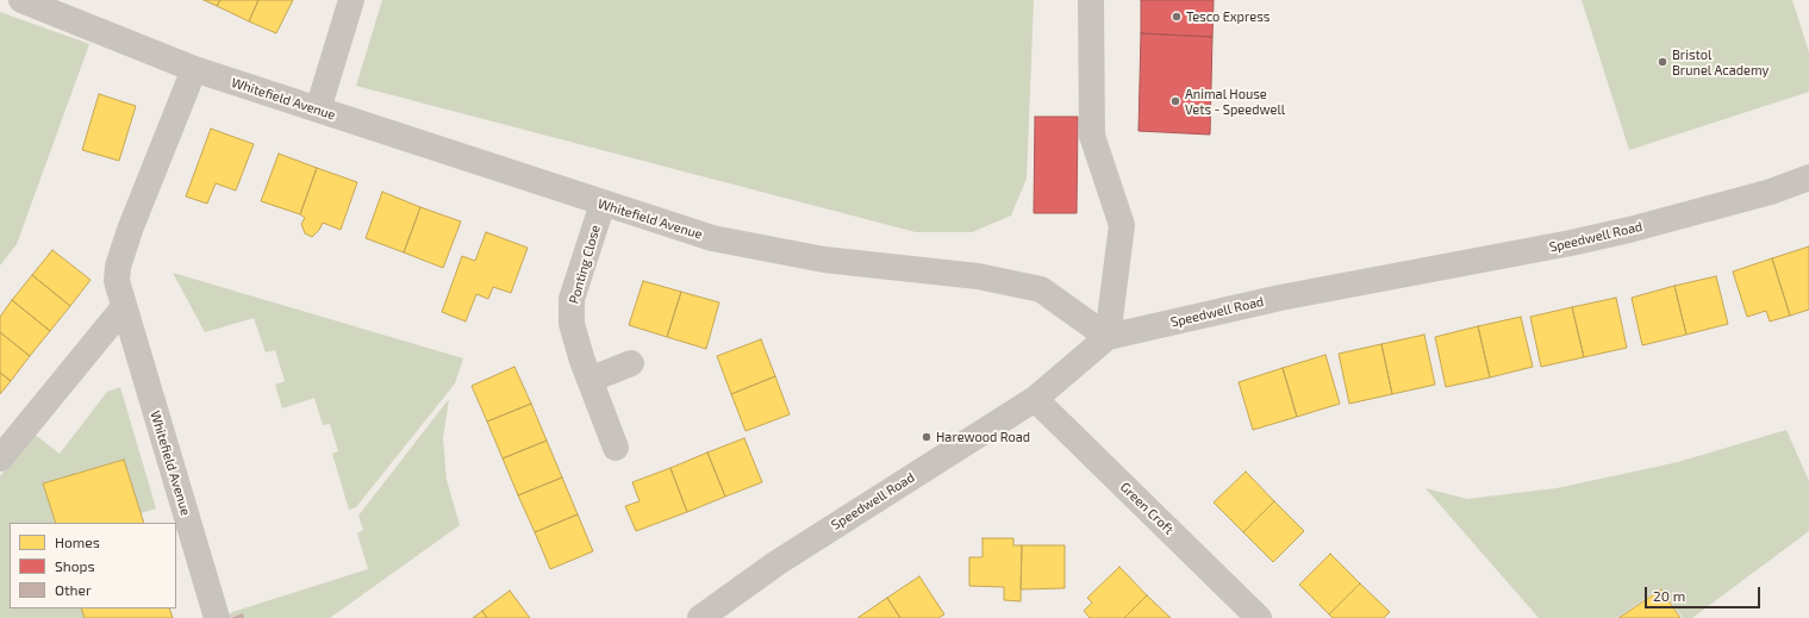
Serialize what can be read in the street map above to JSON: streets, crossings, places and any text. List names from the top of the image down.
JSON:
{
  "streets": {
    "street": [
      "Whitefield Avenue",
      "Speedwell Road",
      "Ponting Close",
      "Green Croft"
    ]
  },
  "crossings": [
    ["Whitefield Avenue", "Speedwell Road"],
    ["Whitefield Avenue", "Ponting Close"],
    ["Speedwell Road", "Green Croft"]
  ],
  "places": [
    "Tesco Express",
    "Bristol Brunel Academy",
    "Animal House Vets - Speedwell",
    "Harewood Road"
  ],
  "legend": ["Homes", "Shops", "Other"],
  "scale_bar": "20 m"
}
